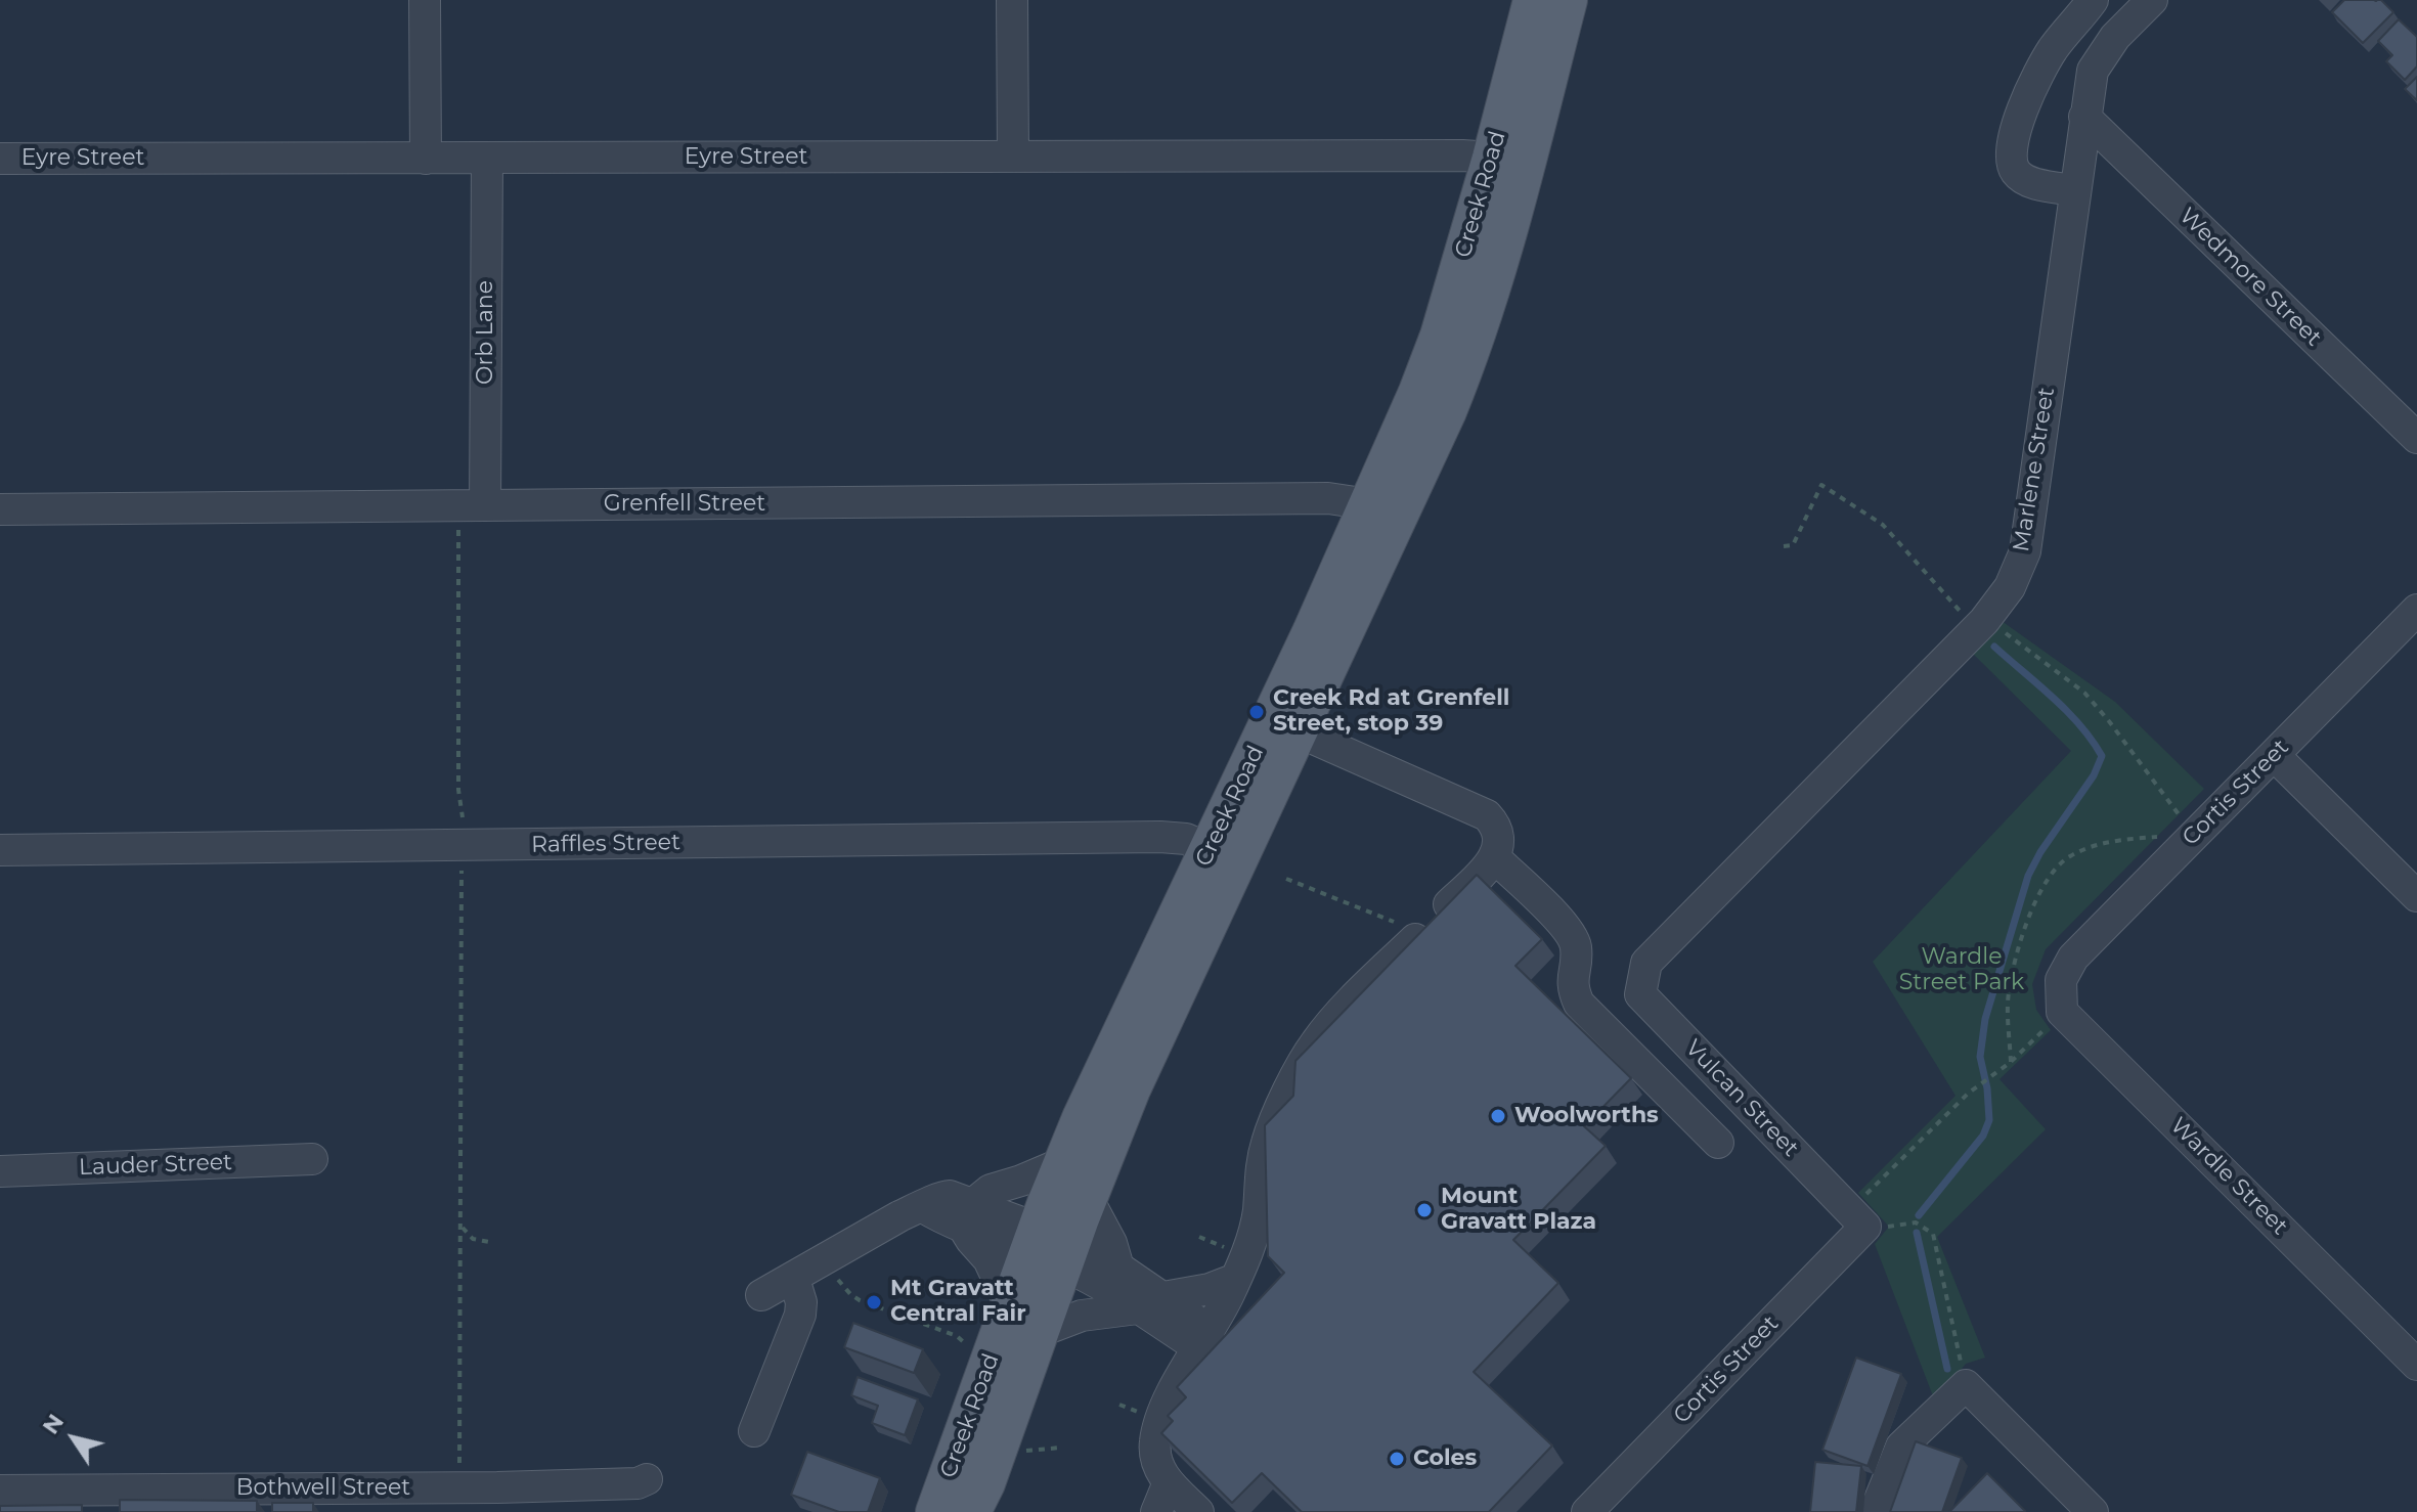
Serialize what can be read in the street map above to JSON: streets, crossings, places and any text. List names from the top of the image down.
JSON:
{
  "streets": {
    "main road": ["Creek Road"],
    "street": [
      "Eyre Street",
      "Wedmore Street",
      "Orb Lane",
      "Marlene Street",
      "Grenfell Street",
      "Cortis Street",
      "Raffles Street",
      "Vulcan Street",
      "Lauder Street",
      "Wardle Street",
      "Bothwell Street"
    ]
  },
  "crossings": [
    ["Eyre Street", "Creek Road"],
    ["Eyre Street", "Orb Lane"],
    ["Creek Road", "Grenfell Street"],
    ["Creek Road", "Raffles Street"],
    ["Wedmore Street", "Marlene Street"],
    ["Orb Lane", "Grenfell Street"],
    ["Marlene Street", "Vulcan Street"],
    ["Cortis Street", "Vulcan Street"],
    ["Cortis Street", "Wardle Street"]
  ],
  "parks": ["Wardle Street Park"],
  "places": [
    "Creek Rd at Grenfell Street, stop 39",
    "Woolworths",
    "Mount Gravatt Plaza",
    "Mt Gravatt Central Fair",
    "Coles"
  ],
  "north": "top left"
}
